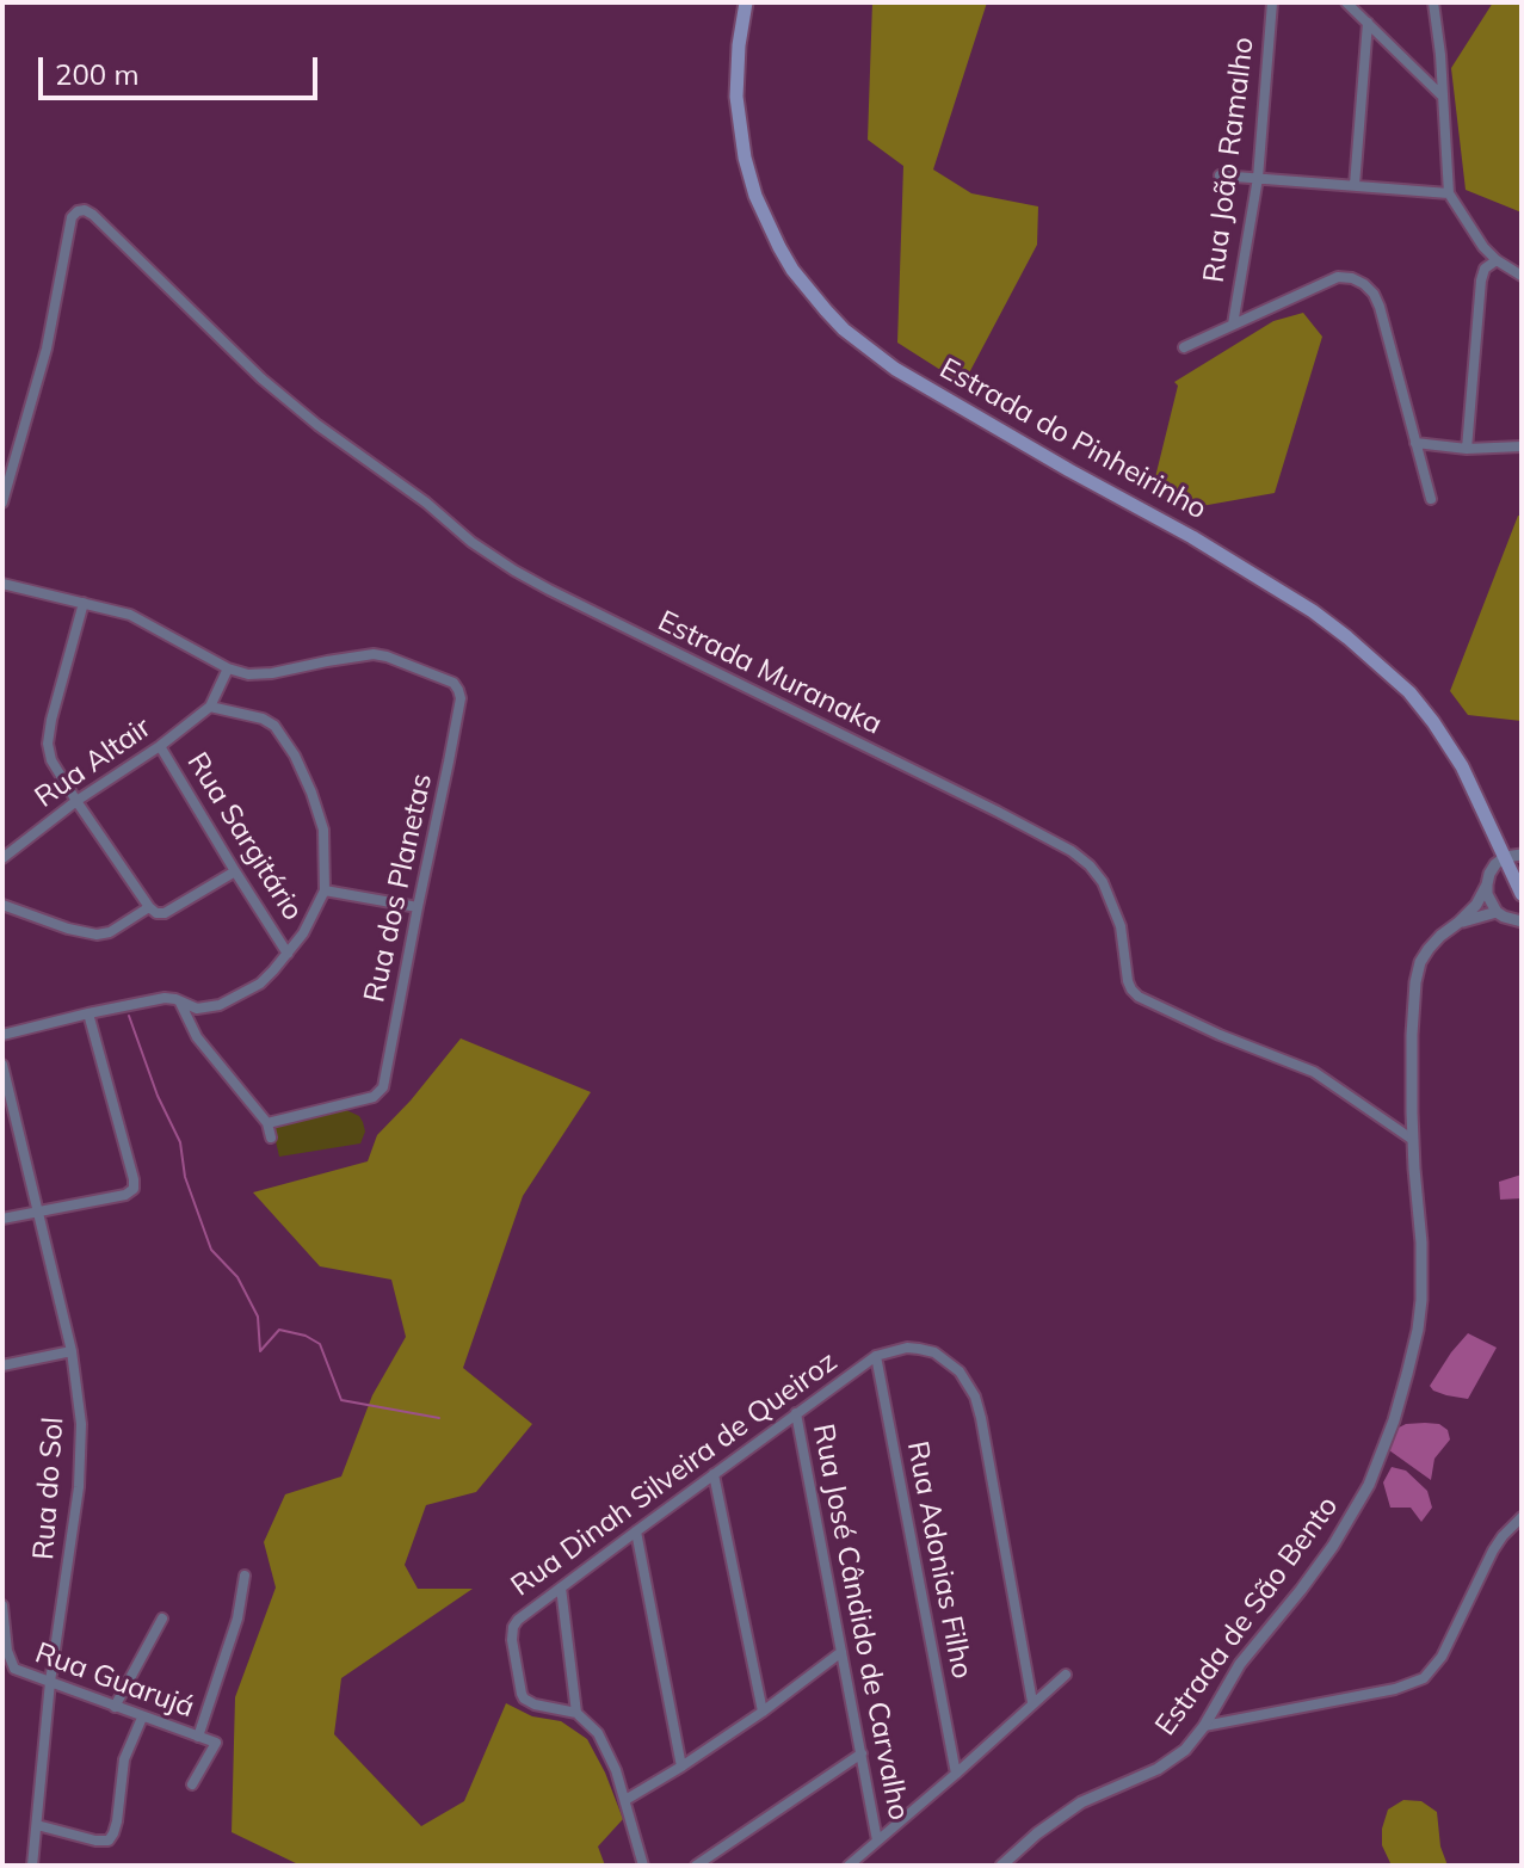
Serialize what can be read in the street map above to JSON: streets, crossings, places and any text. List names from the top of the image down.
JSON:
{
  "streets": {
    "main road": ["Estrada do Pinheirinho"],
    "street": [
      "Rua João Ramalho",
      "Estrada Muranaka",
      "Rua Altair",
      "Rua Sargitário",
      "Rua dos Planetas",
      "Rua Dinah Silveira de Queiroz",
      "Rua do Sol",
      "Rua Adonias Filho",
      "Estrada de São Bento",
      "Rua José Cândido de Carvalho",
      "Rua Guarujá"
    ]
  },
  "crossings": [
    ["Estrada Muranaka", "Estrada de São Bento"],
    ["Rua Altair", "Rua Sargitário"],
    ["Rua Dinah Silveira de Queiroz", "Rua Adonias Filho"],
    ["Rua Dinah Silveira de Queiroz", "Rua José Cândido de Carvalho"],
    ["Rua do Sol", "Rua Guarujá"]
  ],
  "scale_bar": "200 m"
}
